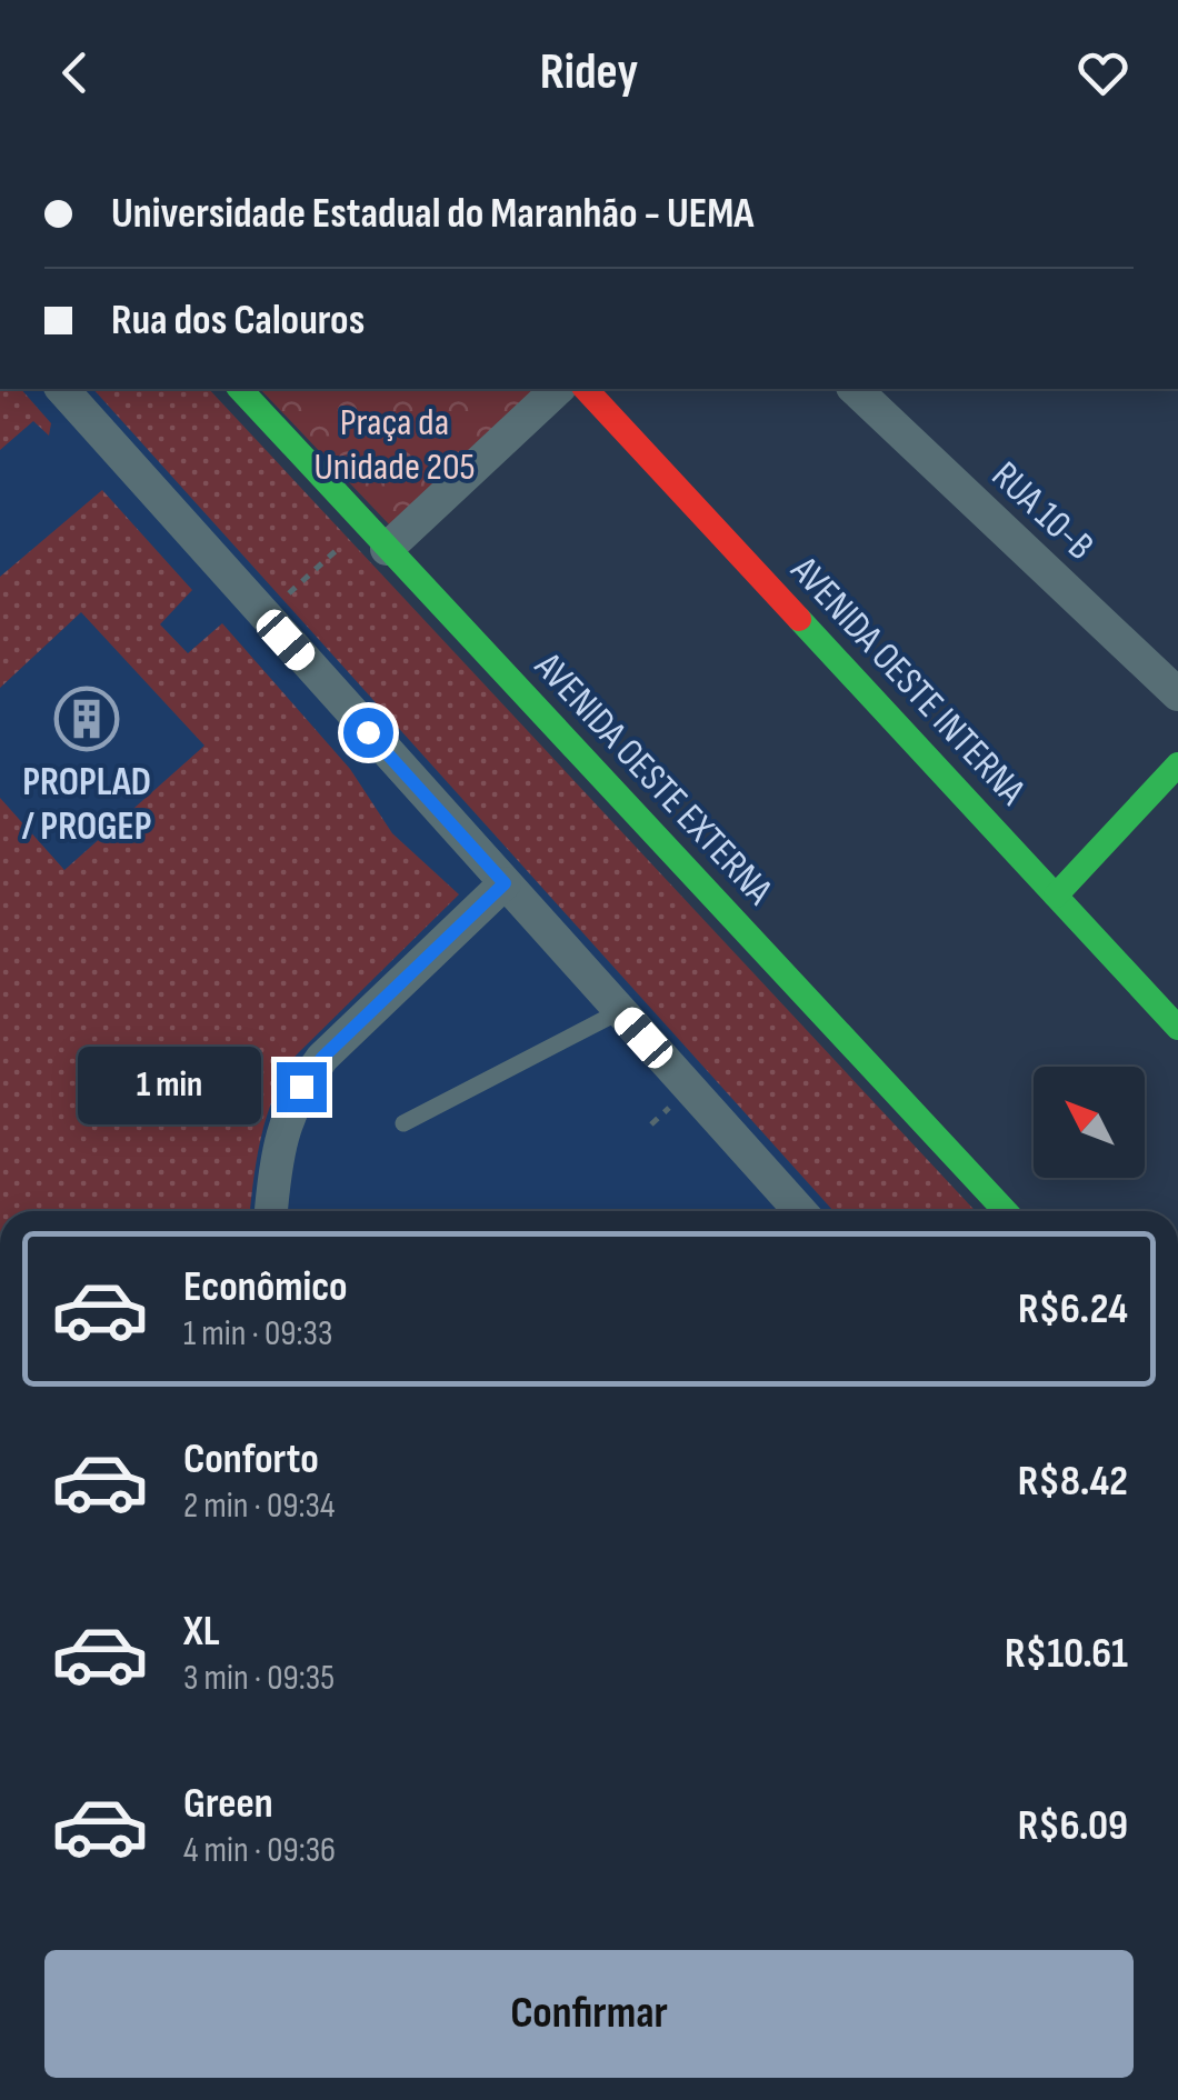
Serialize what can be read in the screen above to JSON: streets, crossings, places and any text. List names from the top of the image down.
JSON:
{
  "streets": {
    "street": ["RUA 10-B", "AVENIDA OESTE INTERNA", "AVENIDA OESTE EXTERNA"]
  },
  "parks": ["Praça da Unidade 205"],
  "places": {
    "building": ["PROPLAD / PROGEP"]
  },
  "north": "top left",
  "page": {
    "header": "Ridey",
    "banner": ["Universidade Estadual do Maranhão - UEMA", "Rua dos Calouros"],
    "bubble": "1 min",
    "list": [
      {
        "name": "Econômico",
        "note": "1 min · 09:33",
        "value": "R$6.24"
      },
      {
        "name": "Conforto",
        "note": "2 min · 09:34",
        "value": "R$8.42"
      },
      {
        "name": "XL",
        "note": "3 min · 09:35",
        "value": "R$10.61"
      },
      {
        "name": "Green",
        "note": "4 min · 09:36",
        "value": "R$6.09"
      }
    ],
    "buttons": "Confirmar"
  }
}
